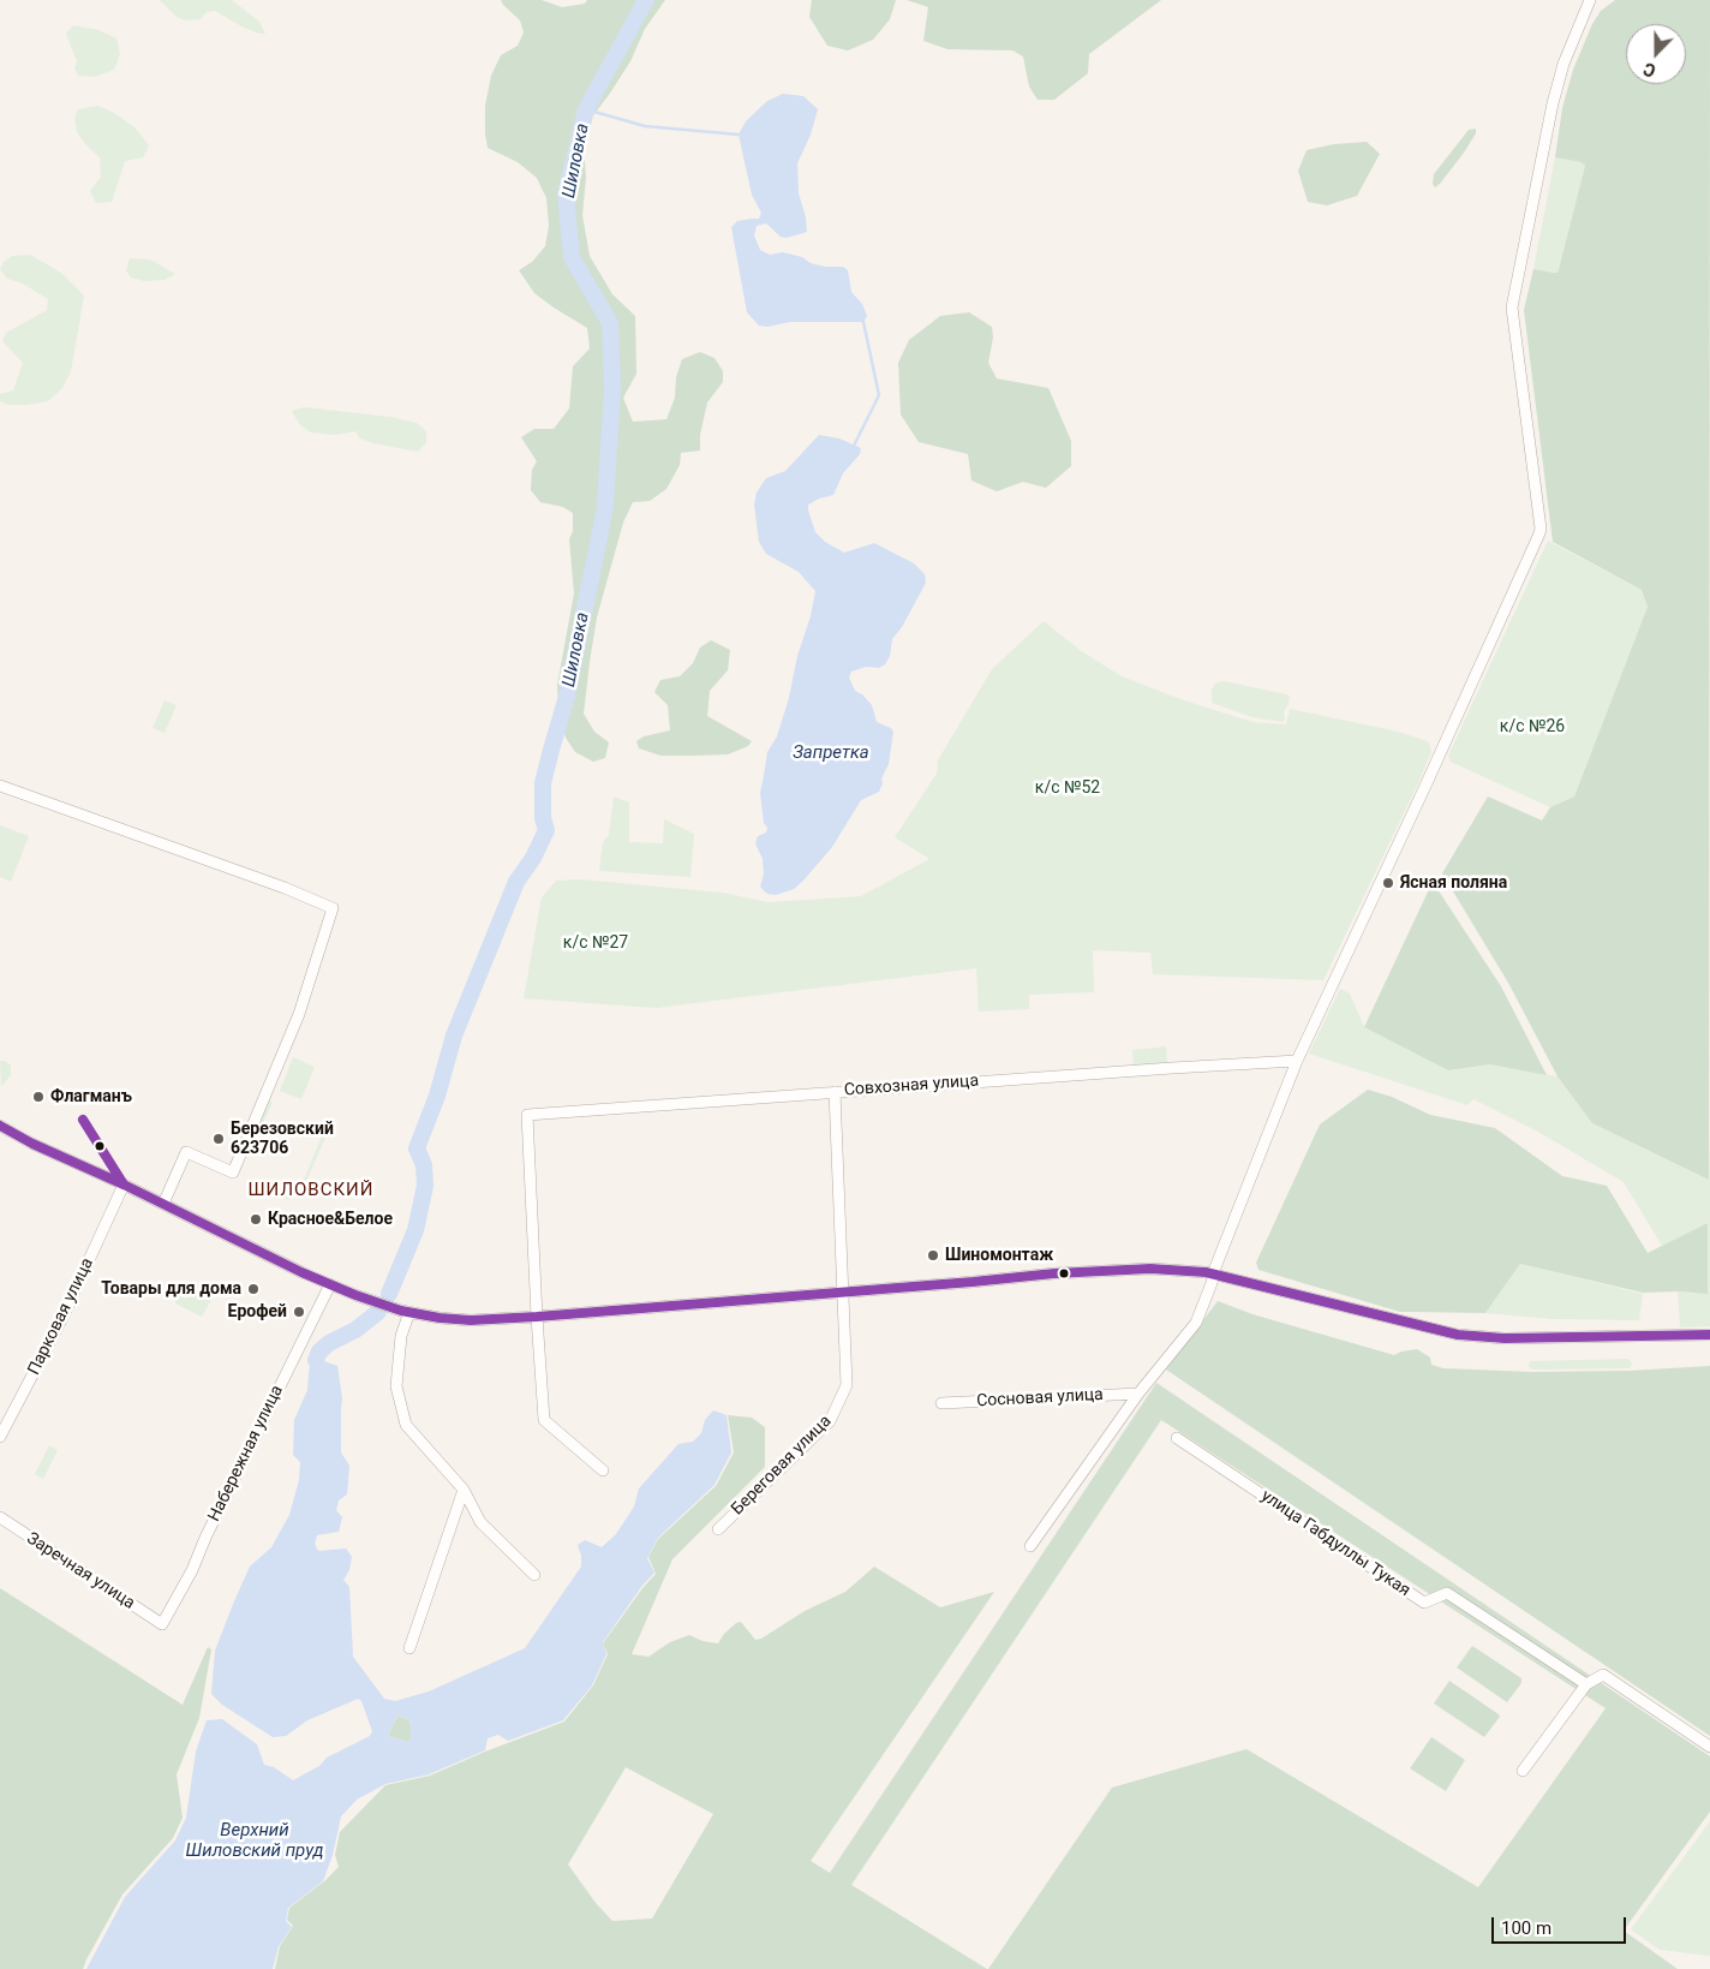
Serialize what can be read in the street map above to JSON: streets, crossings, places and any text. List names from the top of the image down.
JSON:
{
  "streets": {
    "street": [
      "Совхозная улица",
      "Парковая улица",
      "Сосновая улица",
      "Набережная улица",
      "Береговая улица",
      "улица Габдуллы Тукая",
      "Заречная улица"
    ]
  },
  "crossings": [
    ["Совхозная улица", "Береговая улица"],
    ["Набережная улица", "Заречная улица"]
  ],
  "districts": ["ШИЛОВСКИЙ"],
  "water": ["Шиловка", "Запретка", "Верхний Шиловский пруд"],
  "parks": ["к/с №26", "к/с №52", "к/с №27"],
  "places": [
    "Ясная поляна",
    "Флагманъ",
    "Березовский 623706",
    "Красное&Белое",
    "Шиномонтаж",
    "Товары для дома",
    "Ерофей"
  ],
  "scale_bar": "100 m",
  "north": "bottom"
}
